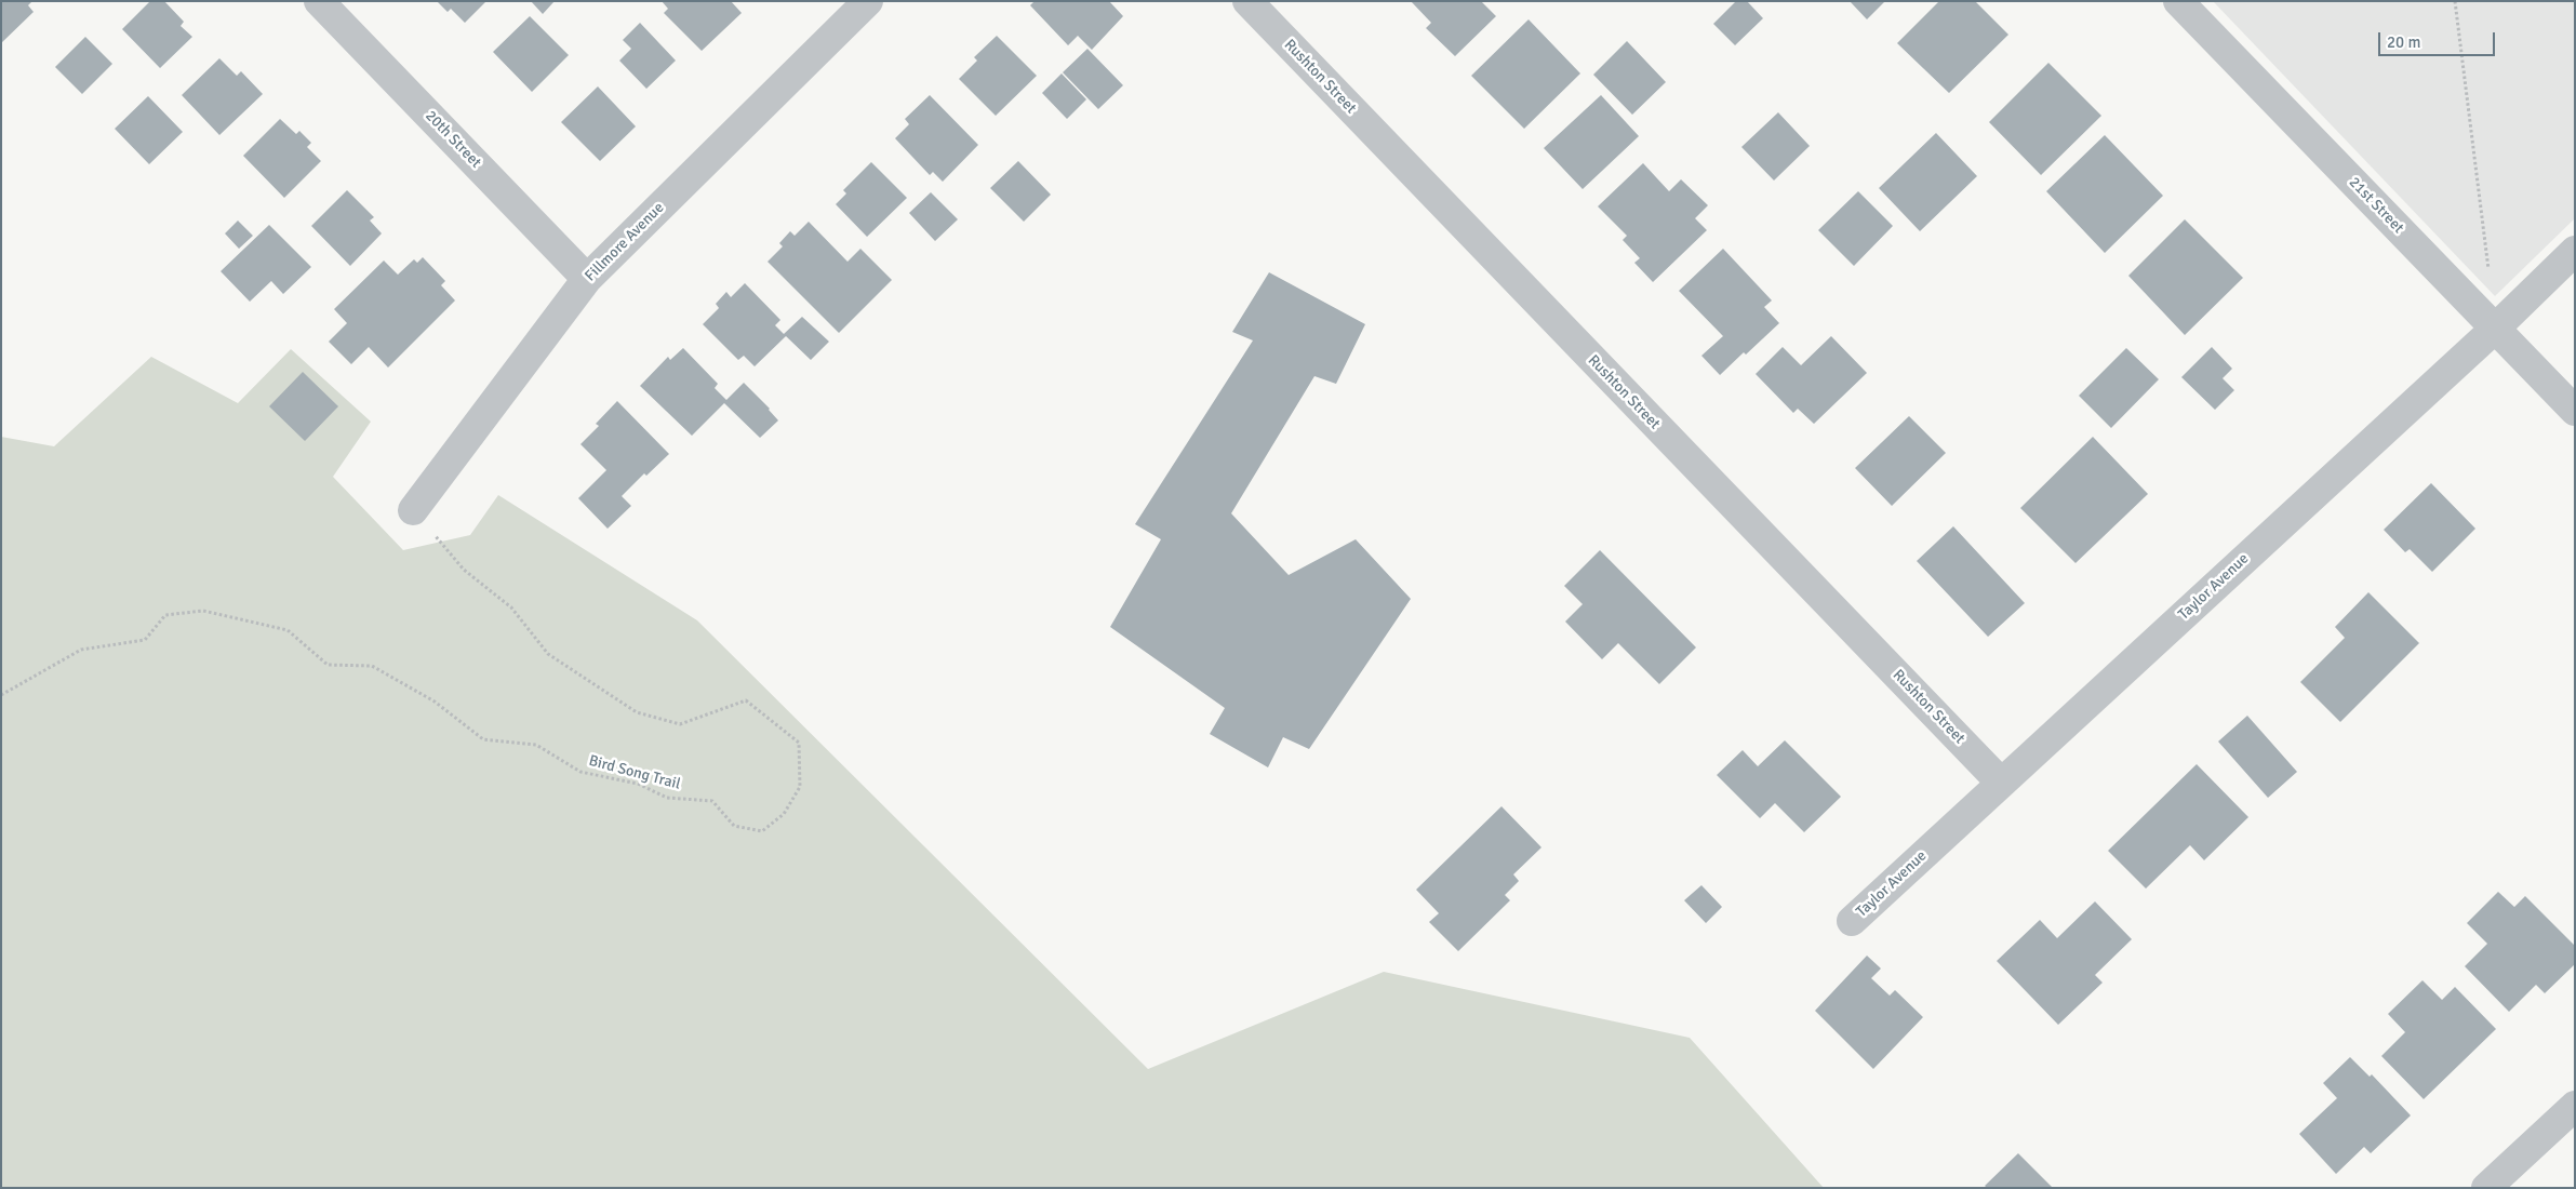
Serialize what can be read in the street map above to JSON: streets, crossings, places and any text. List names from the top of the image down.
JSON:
{
  "streets": {
    "street": [
      "Rushton Street",
      "20th Street",
      "21st Street",
      "Fillmore Avenue",
      "Taylor Avenue"
    ],
    "path": ["Bird Song Trail"]
  },
  "crossings": [
    ["Rushton Street", "Taylor Avenue"],
    ["20th Street", "Fillmore Avenue"],
    ["21st Street", "Taylor Avenue"],
    ["Fillmore Avenue", "Bird Song Trail"]
  ],
  "scale_bar": "20 m"
}
